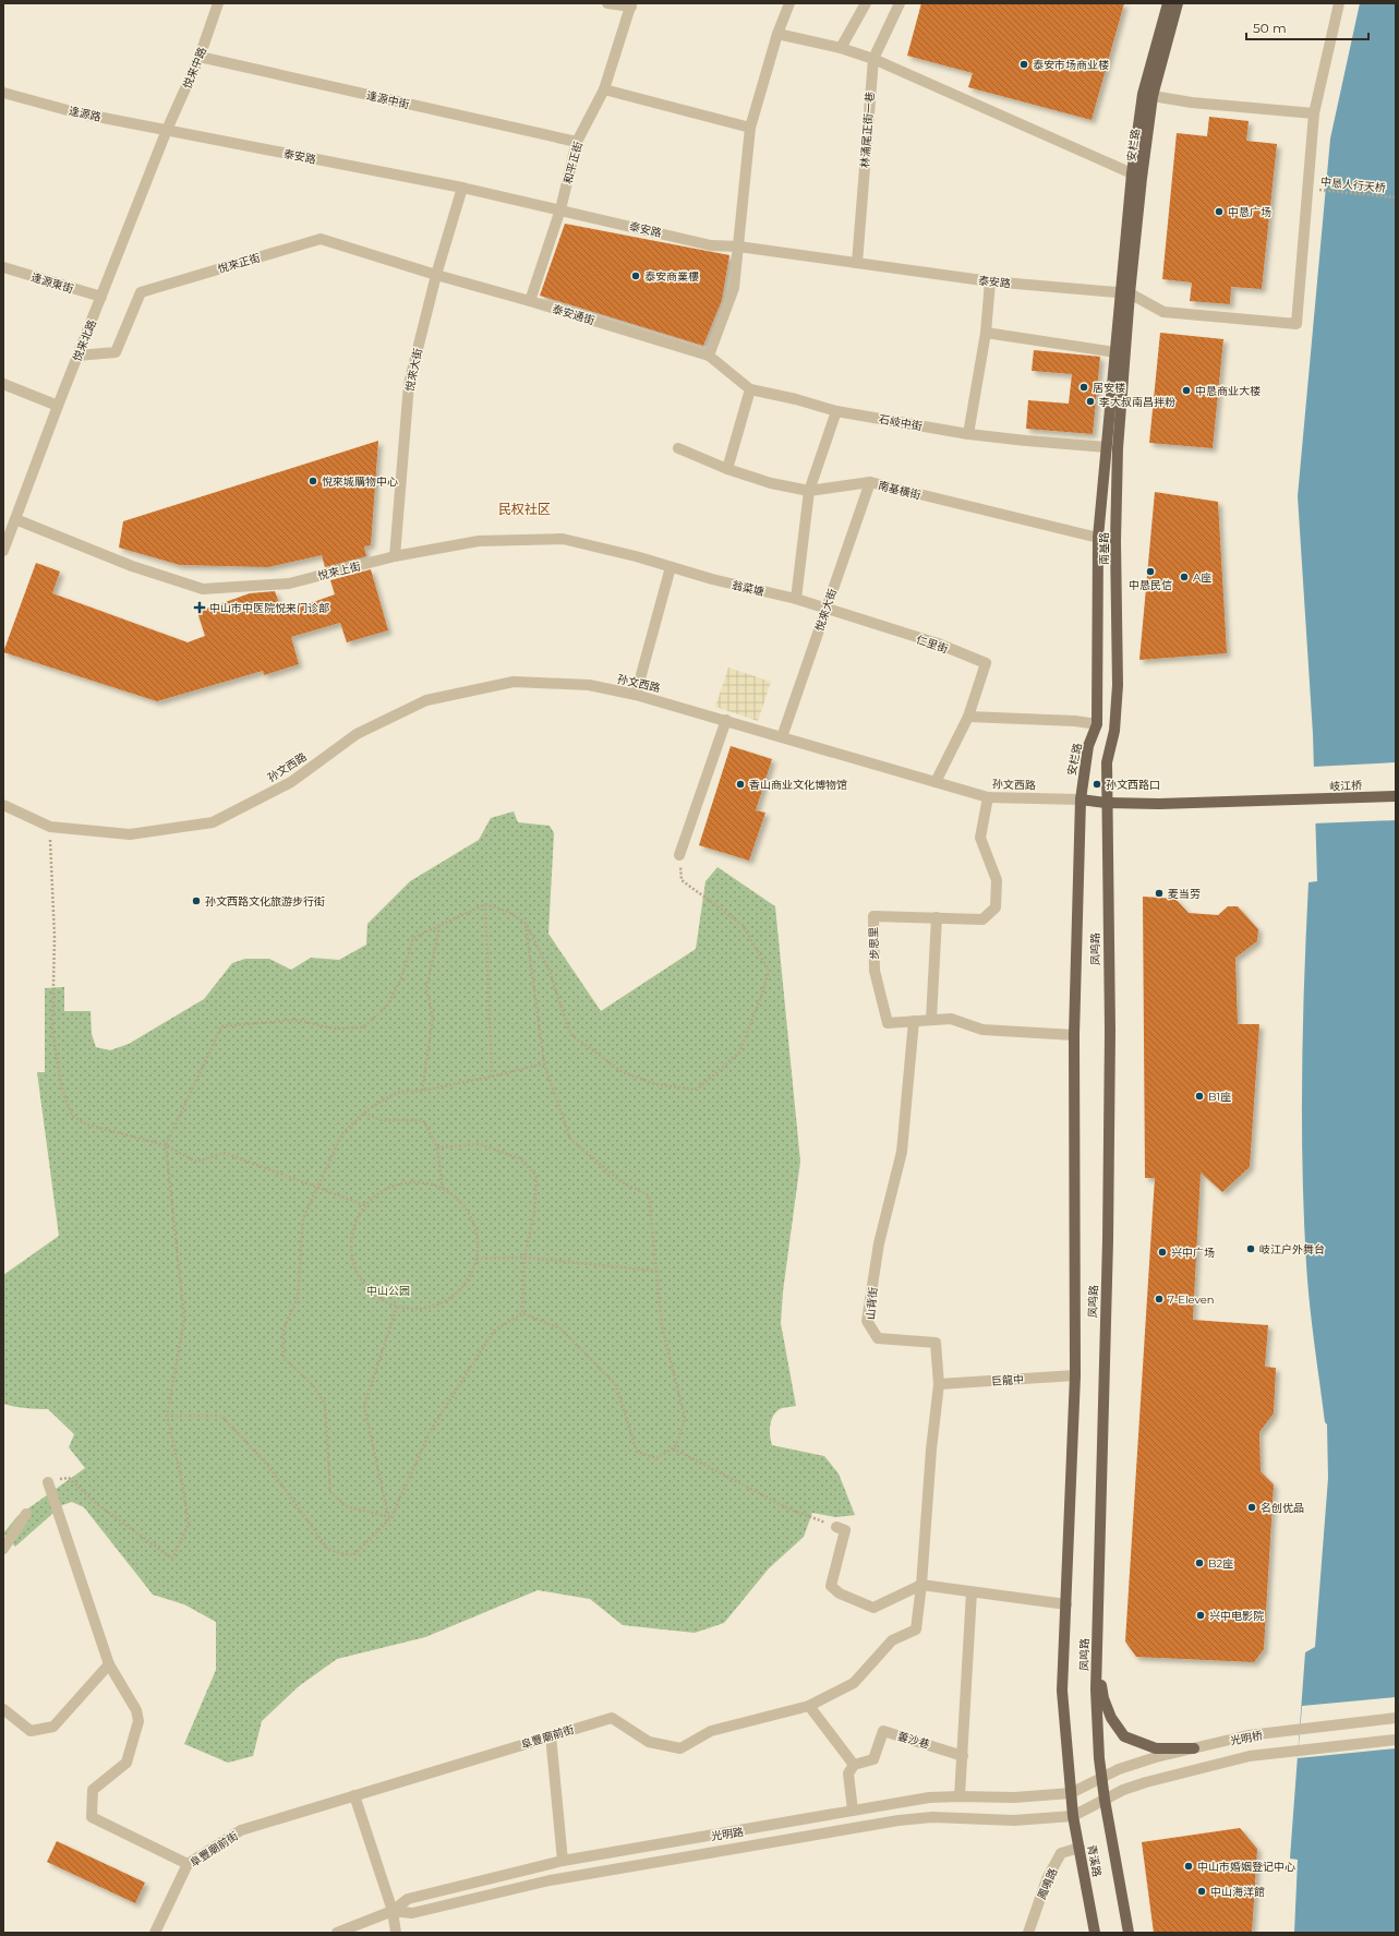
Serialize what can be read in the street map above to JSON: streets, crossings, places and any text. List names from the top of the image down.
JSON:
{
  "streets": {
    "main road": [
      "安栏路",
      "南基路",
      "孙文西路",
      "岐江桥",
      "凤鸣路",
      "青溪路"
    ],
    "street": [
      "悦来中路",
      "逢源中街",
      "逢源路",
      "林涌尾正街一巷",
      "泰安路",
      "和平正街",
      "悅來正街",
      "逢源東街",
      "泰安通街",
      "悦来北路",
      "悅來大街",
      "石岐中街",
      "南基橫街",
      "悅來上街",
      "翁菜塘",
      "仁里街",
      "步思里",
      "山背街",
      "巨龍中",
      "阜豐廟前街",
      "光明桥",
      "蔞沙巷",
      "光明路",
      "鳳鳴路"
    ],
    "path": ["中恳人行天桥"]
  },
  "crossings": [
    ["悦来中路", "逢源中街"],
    ["悦来中路", "逢源路"],
    ["悦来中路", "泰安路"],
    ["悦来中路", "悦来北路"],
    ["逢源中街", "和平正街"],
    ["逢源路", "泰安路"],
    ["逢源路", "悦来北路"],
    ["林涌尾正街一巷", "泰安路"],
    ["安栏路", "泰安路"],
    ["安栏路", "南基路"],
    ["安栏路", "孙文西路"],
    ["安栏路", "凤鸣路"],
    ["泰安路", "和平正街"],
    ["泰安路", "悦来北路"],
    ["泰安路", "悅來大街"],
    ["泰安路", "南基路"],
    ["和平正街", "泰安通街"],
    ["悅來正街", "泰安通街"],
    ["悅來正街", "悦来北路"],
    ["悅來正街", "悅來大街"],
    ["逢源東街", "悦来北路"],
    ["泰安通街", "悅來大街"],
    ["泰安通街", "石岐中街"],
    ["悦来北路", "悅來上街"],
    ["悅來大街", "南基橫街"],
    ["悅來大街", "悅來上街"],
    ["悅來大街", "翁菜塘"],
    ["悅來大街", "仁里街"],
    ["悅來大街", "孙文西路"],
    ["石岐中街", "南基路"],
    ["南基橫街", "南基路"],
    ["南基路", "孙文西路"],
    ["南基路", "凤鸣路"],
    ["悅來上街", "翁菜塘"],
    ["翁菜塘", "仁里街"],
    ["仁里街", "孙文西路"],
    ["孙文西路", "岐江桥"],
    ["孙文西路", "步思里"],
    ["孙文西路", "凤鸣路"],
    ["步思里", "凤鸣路"],
    ["步思里", "山背街"],
    ["凤鸣路", "巨龍中"],
    ["凤鸣路", "光明桥"],
    ["凤鸣路", "光明路"],
    ["凤鸣路", "青溪路"],
    ["山背街", "巨龍中"],
    ["山背街", "阜豐廟前街"],
    ["光明桥", "光明路"],
    ["光明桥", "青溪路"],
    ["光明路", "青溪路"],
    ["青溪路", "鳳鳴路"]
  ],
  "districts": ["民权社区"],
  "parks": ["中山公园"],
  "places": {
    "other": [
      "泰安市场商业楼",
      "中恳广场",
      "泰安商業樓",
      "居安楼",
      "中恳商业大楼",
      "李大叔南昌拌粉",
      "悅來城購物中心",
      "中恳民信",
      "A座",
      "香山商业文化博物馆",
      "孙文西路口",
      "麦当劳",
      "孙文西路文化旅游步行街",
      "B1座",
      "岐江户外舞台",
      "兴中广场",
      "7-Eleven",
      "名创优品",
      "B2座",
      "兴中电影院",
      "中山市婚姻登记中心",
      "中山海洋館"
    ],
    "health": ["中山市中医院悦来门诊部"]
  },
  "scale_bar": "50 m"
}
